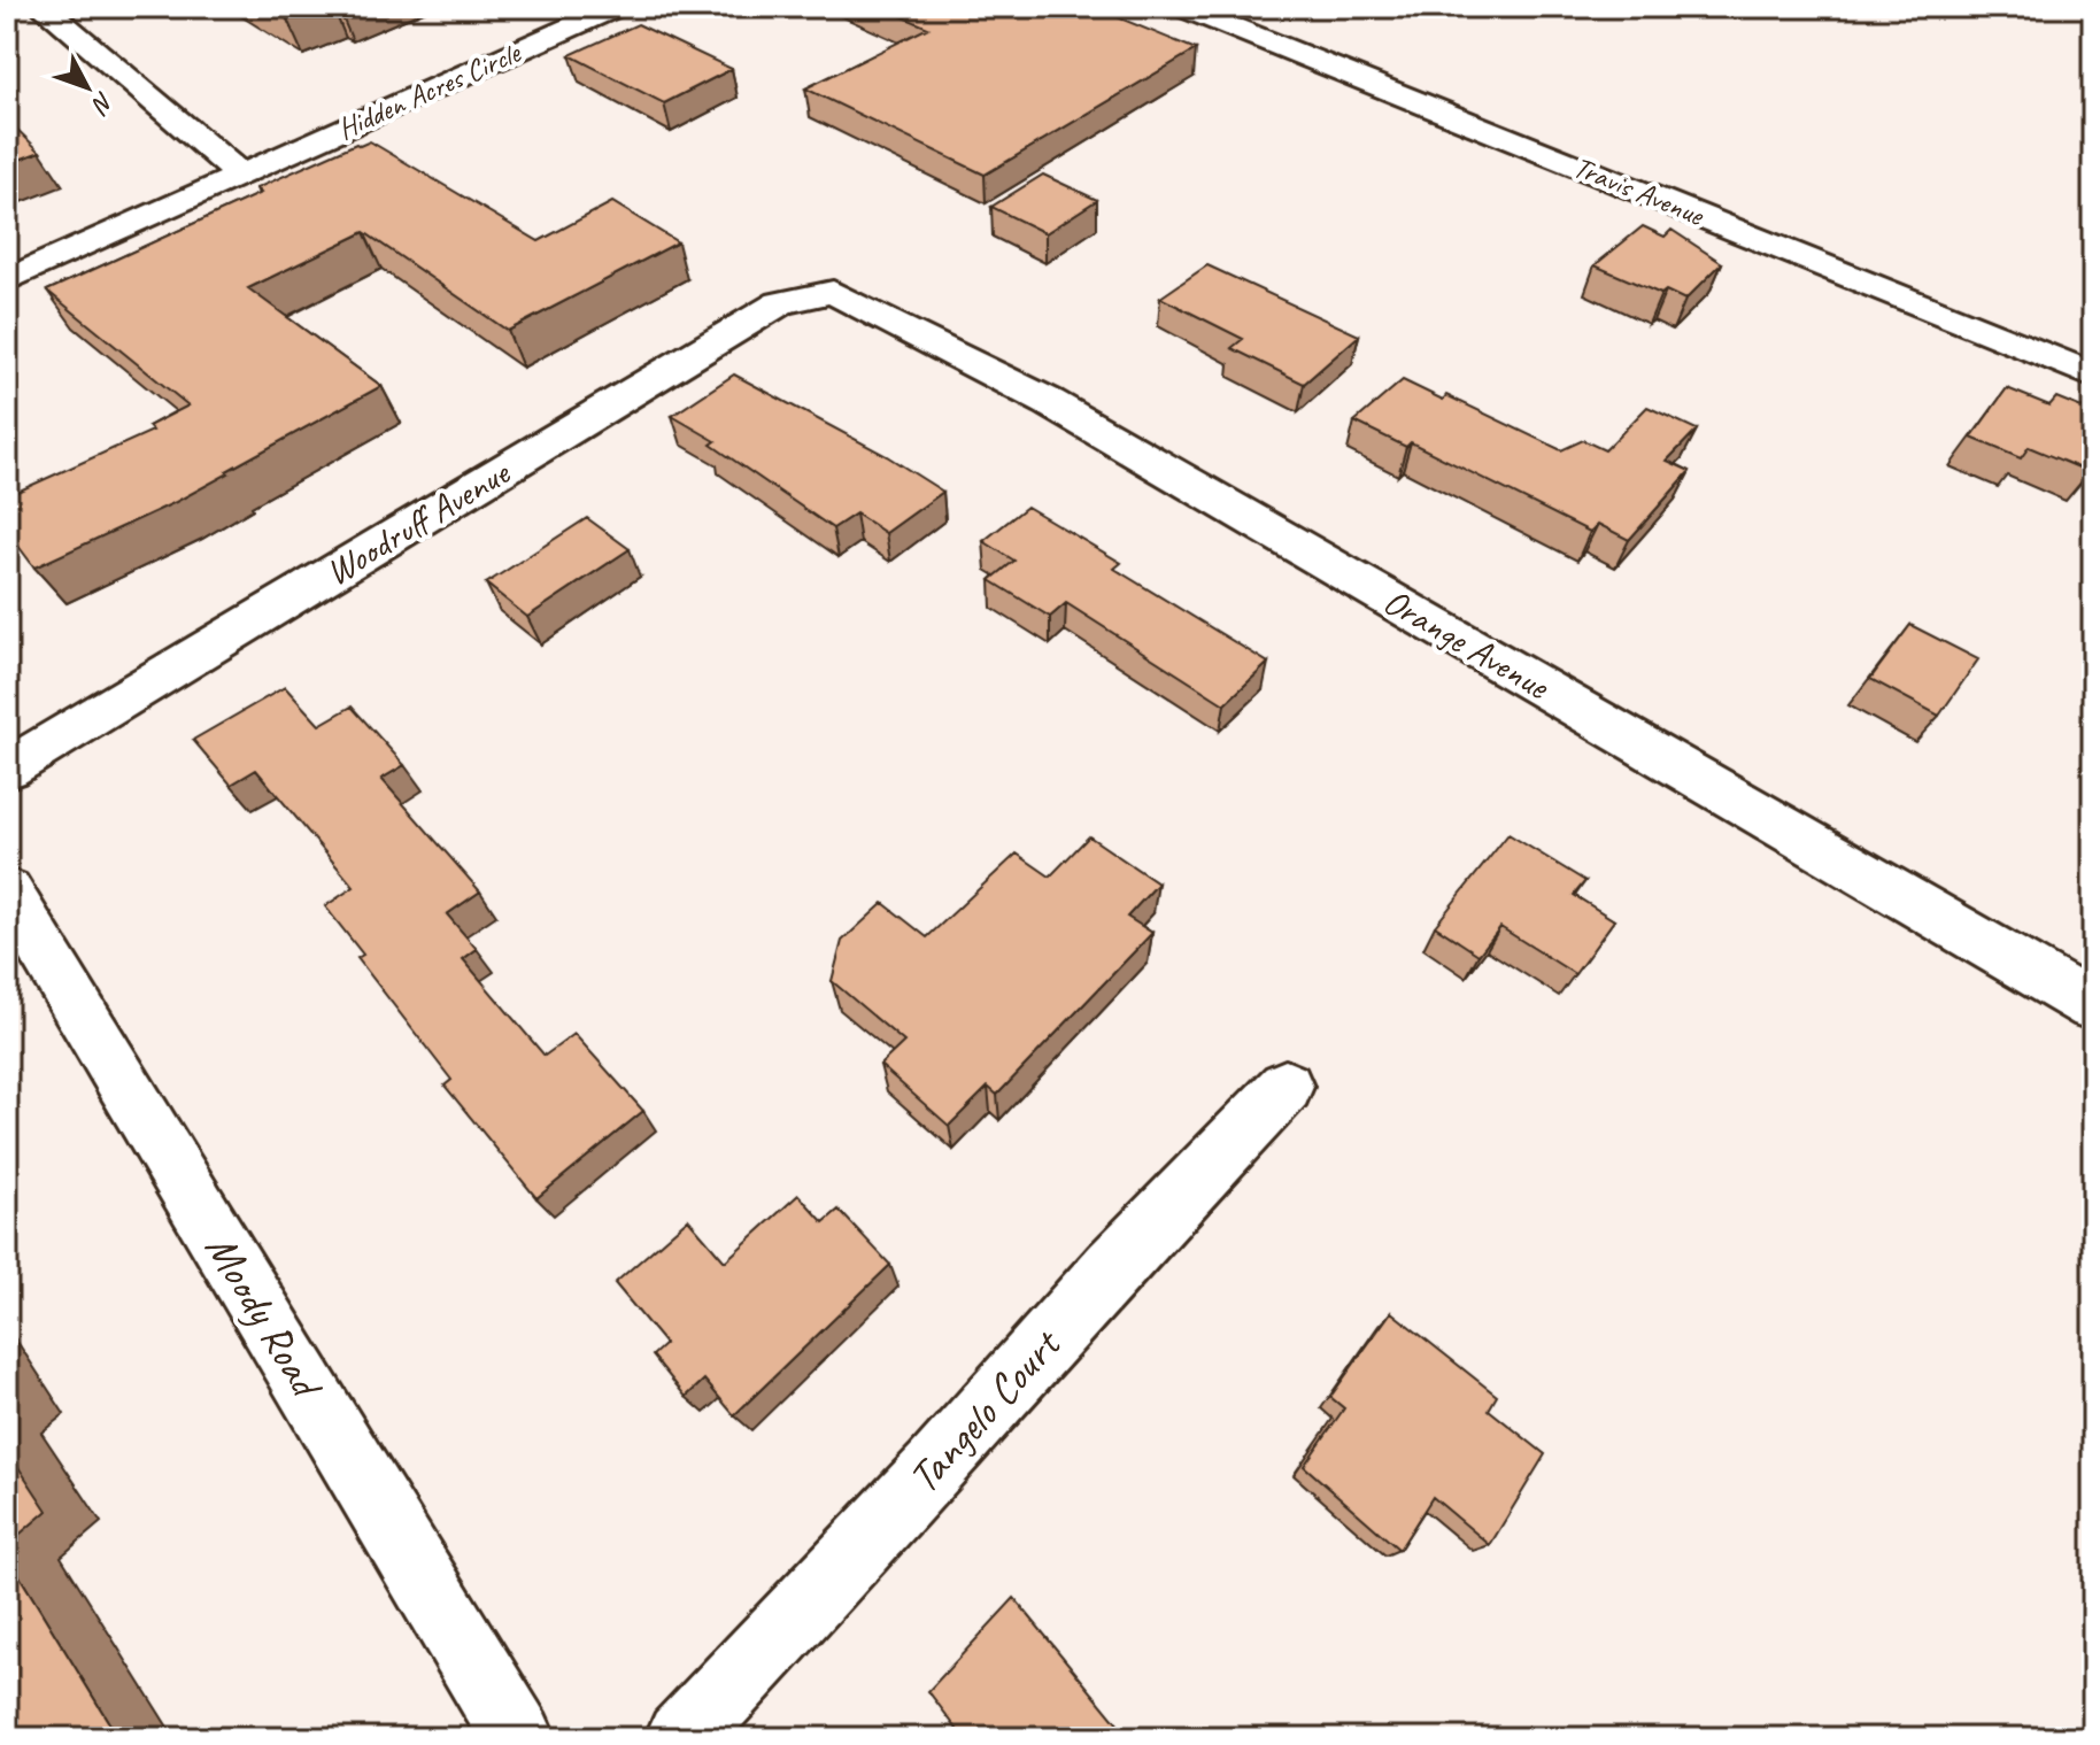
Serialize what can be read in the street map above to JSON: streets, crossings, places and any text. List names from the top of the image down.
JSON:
{
  "streets": {
    "street": [
      "Hidden Acres Circle",
      "Travis Avenue",
      "Woodruff Avenue",
      "Orange Avenue",
      "Moody Road",
      "Tangelo Court"
    ]
  },
  "crossings": [
    ["Woodruff Avenue", "Orange Avenue"]
  ],
  "north": "bottom right"
}
